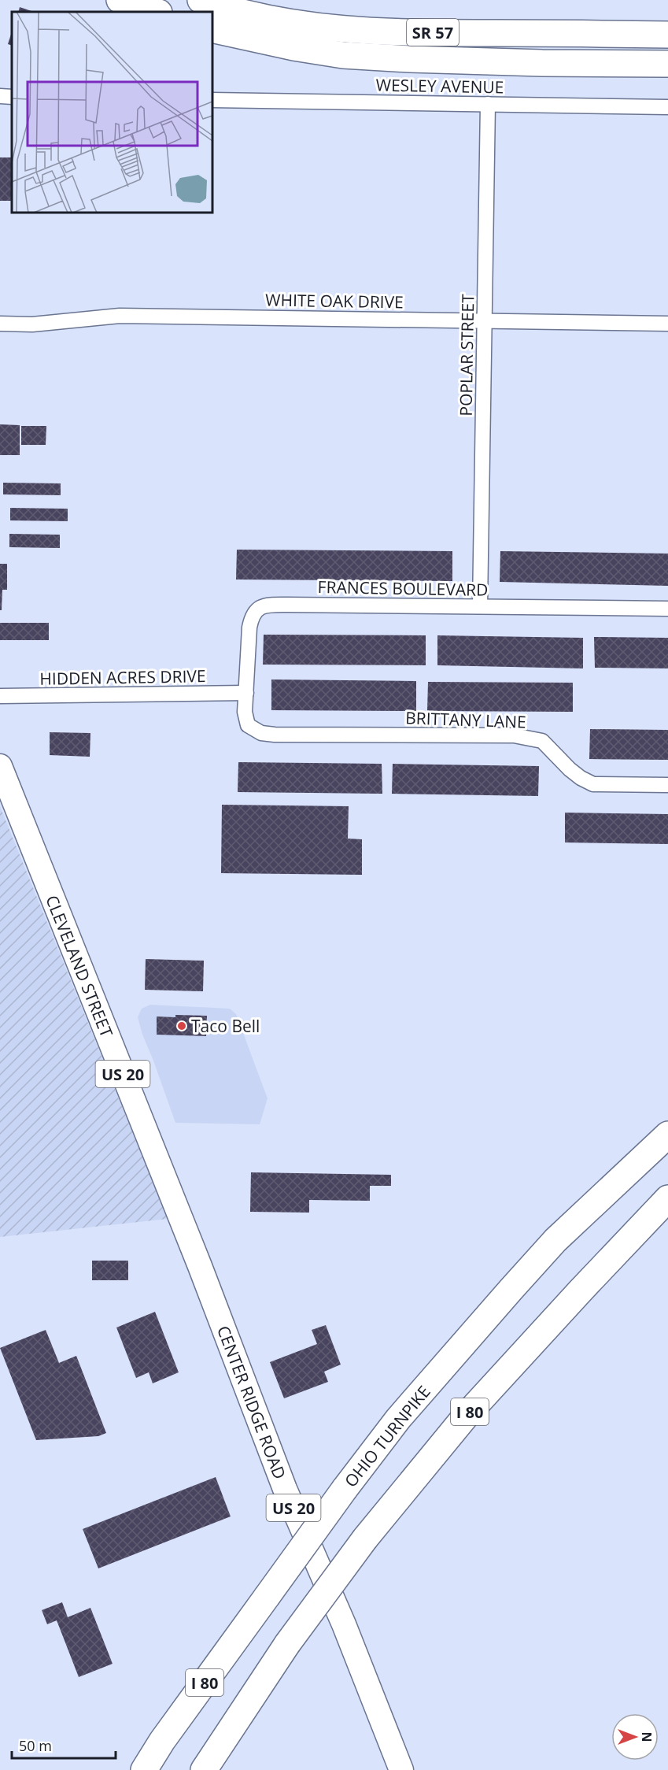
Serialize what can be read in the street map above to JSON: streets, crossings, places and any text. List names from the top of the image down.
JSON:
{
  "streets": {
    "highway": ["SR 57", "I 80", "OHIO TURNPIKE"],
    "main road": ["CLEVELAND STREET", "US 20", "CENTER RIDGE ROAD"],
    "street": [
      "WESLEY AVENUE",
      "WHITE OAK DRIVE",
      "POPLAR STREET",
      "FRANCES BOULEVARD",
      "HIDDEN ACRES DRIVE",
      "BRITTANY LANE"
    ]
  },
  "crossings": [
    ["WESLEY AVENUE", "POPLAR STREET"],
    ["WHITE OAK DRIVE", "POPLAR STREET"],
    ["POPLAR STREET", "FRANCES BOULEVARD"],
    ["FRANCES BOULEVARD", "HIDDEN ACRES DRIVE"],
    ["FRANCES BOULEVARD", "BRITTANY LANE"],
    ["CLEVELAND STREET", "CENTER RIDGE ROAD"]
  ],
  "places": ["Taco Bell"],
  "scale_bar": "50 m",
  "north": "right"
}
